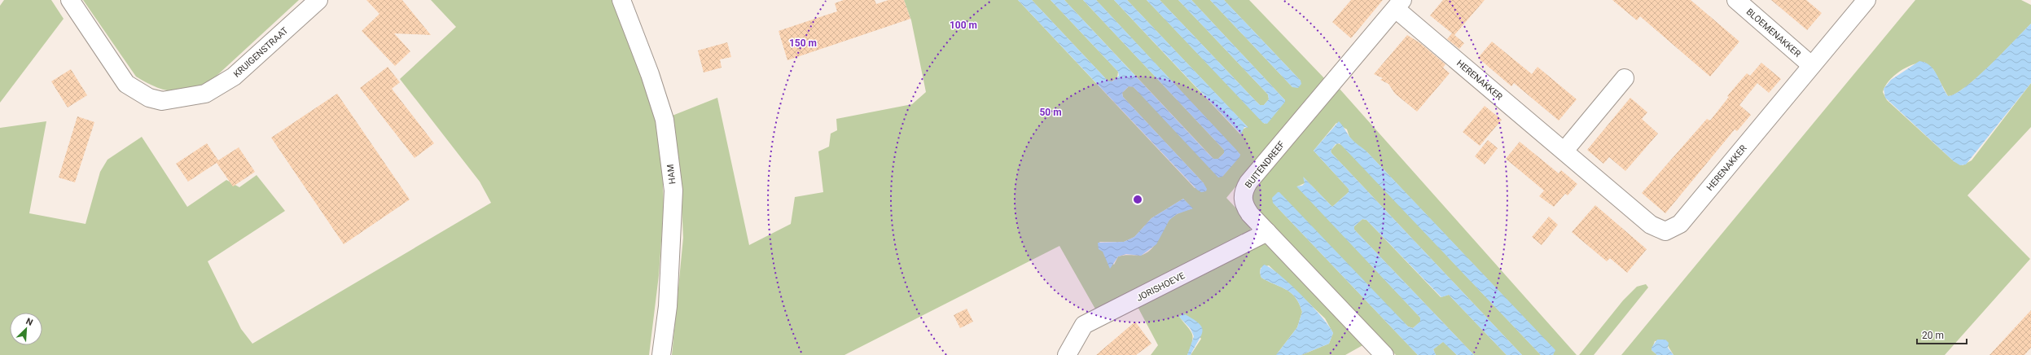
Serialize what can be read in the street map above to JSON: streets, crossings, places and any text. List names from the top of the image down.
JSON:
{
  "streets": {
    "street": [
      "BLOEMENAKKER",
      "KRUIGENSTRAAT",
      "HERENAKKER",
      "BUITENDREEF",
      "HAM",
      "JORISHOEVE"
    ]
  },
  "crossings": [
    ["BLOEMENAKKER", "HERENAKKER"],
    ["HERENAKKER", "BUITENDREEF"],
    ["BUITENDREEF", "JORISHOEVE"]
  ],
  "scale_bar": "20 m",
  "north": "top right",
  "rings": ["100 m", "150 m", "50 m"]
}
